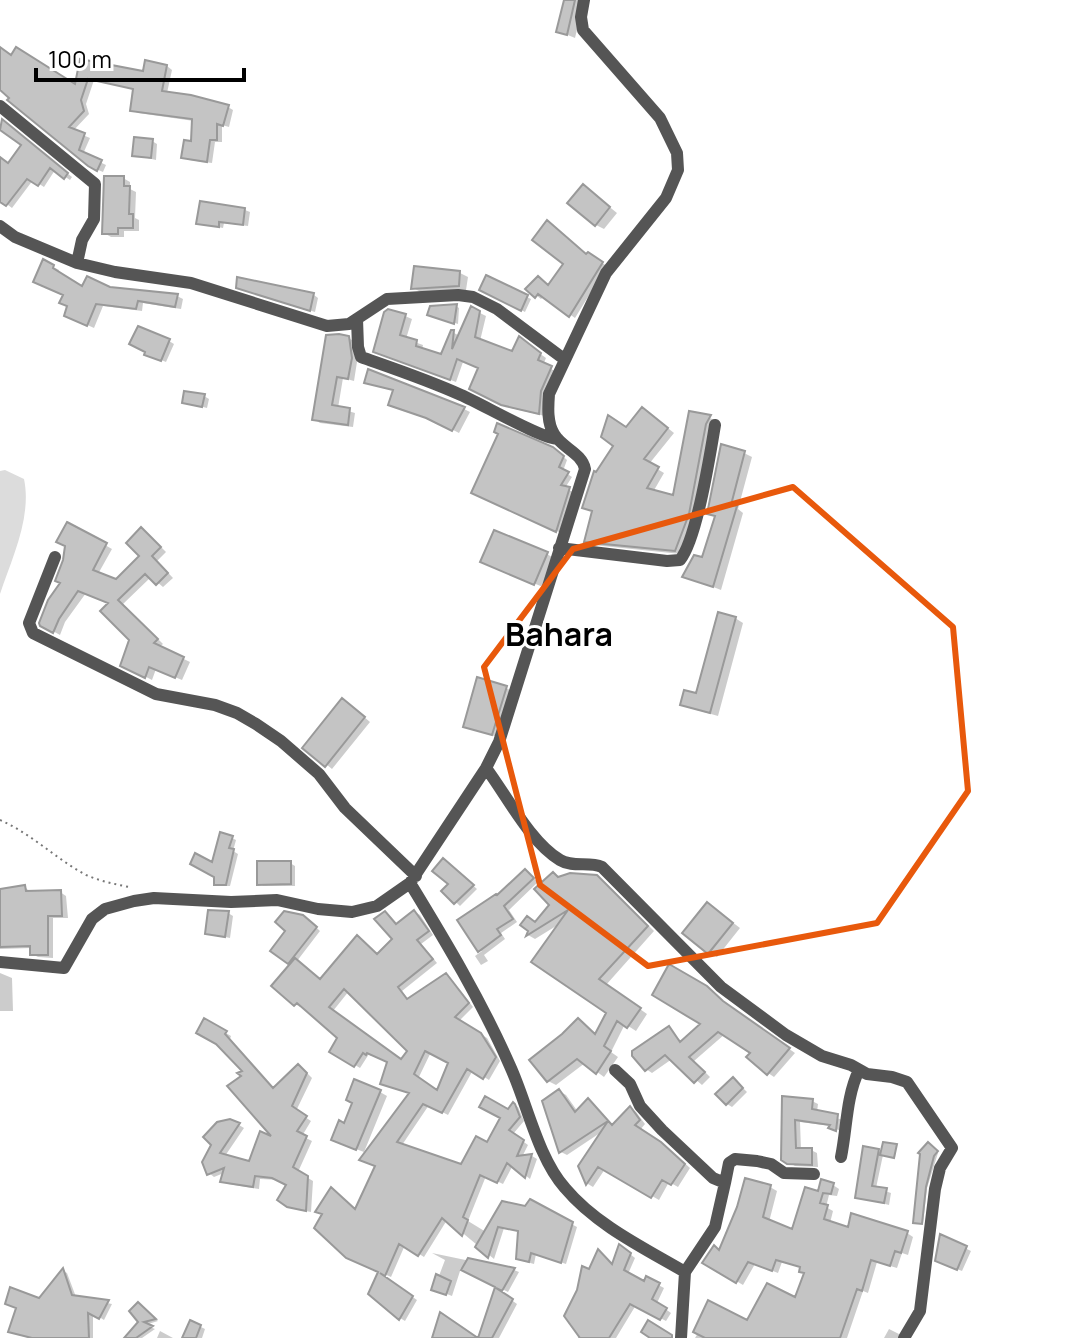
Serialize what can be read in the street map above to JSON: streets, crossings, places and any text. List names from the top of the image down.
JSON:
{
  "districts": ["Bahara"],
  "scale_bar": "100 m"
}
